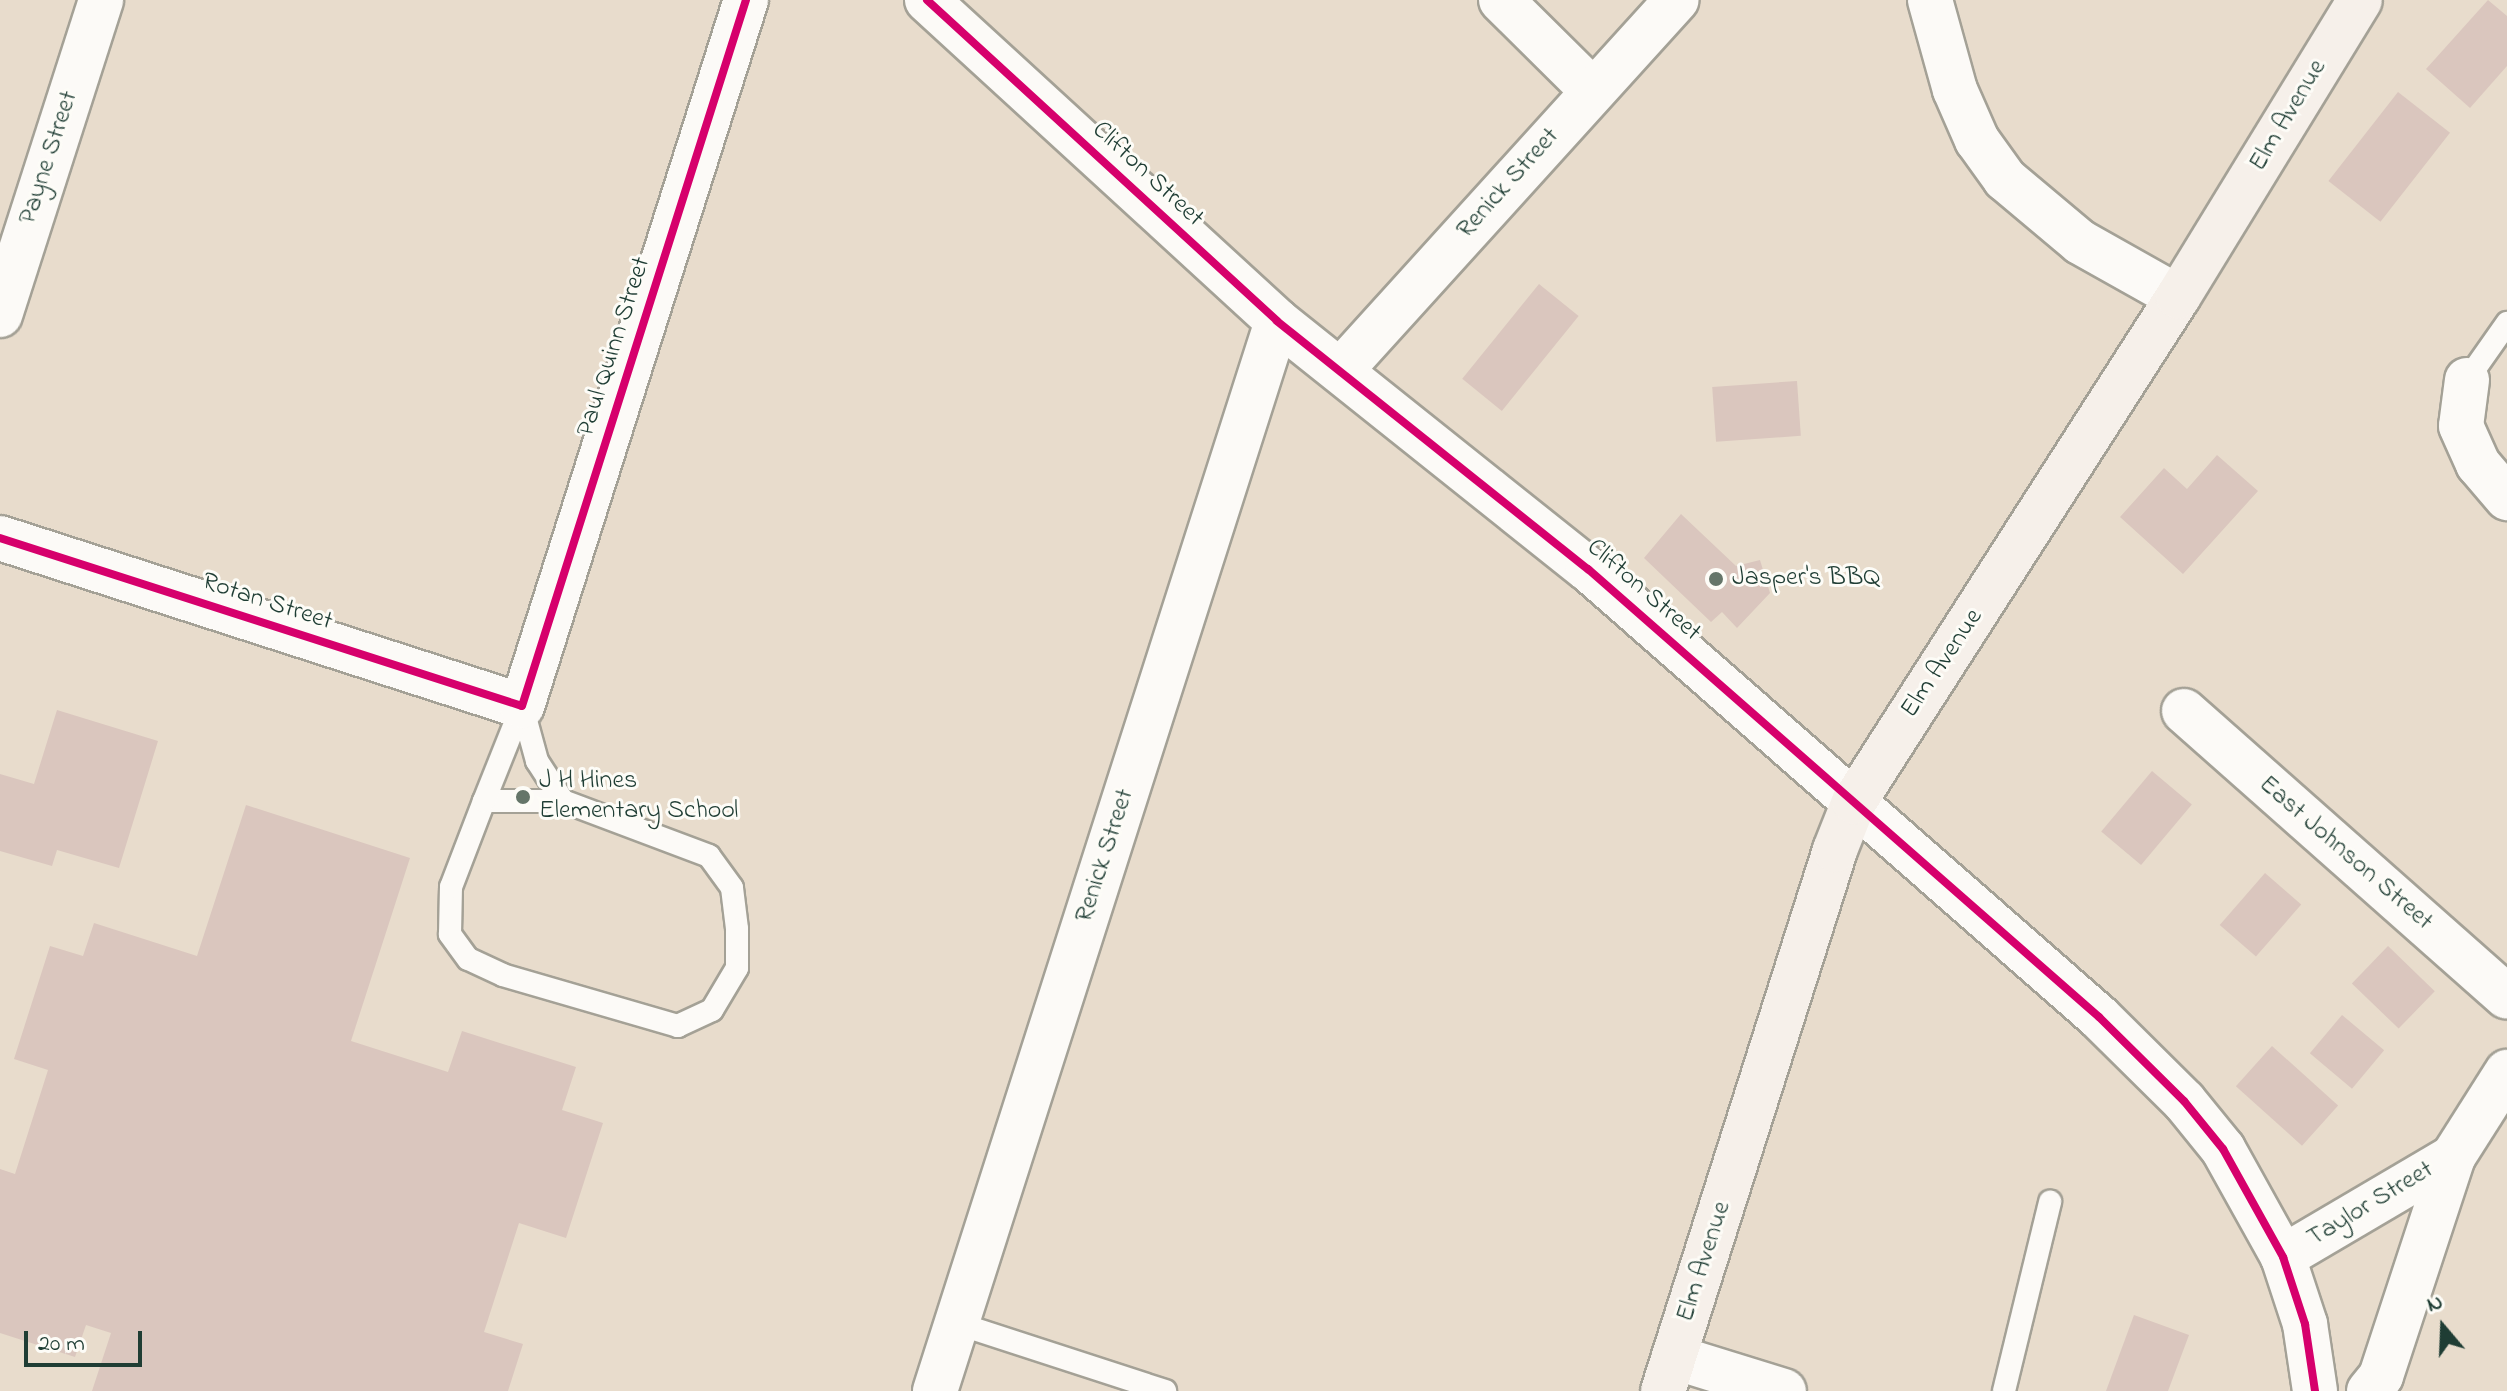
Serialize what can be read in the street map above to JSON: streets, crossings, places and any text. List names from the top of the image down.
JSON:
{
  "streets": {
    "main road": ["Elm Avenue"],
    "street": [
      "Payne Street",
      "Clifton Street",
      "Renick Street",
      "Paul Quinn Street",
      "Rotan Street",
      "East Johnson Street",
      "Taylor Street"
    ]
  },
  "crossings": [
    ["Elm Avenue", "Clifton Street"],
    ["Clifton Street", "Renick Street"],
    ["Clifton Street", "Taylor Street"],
    ["Paul Quinn Street", "Rotan Street"]
  ],
  "places": ["Jasper's BBQ", "J H Hines Elementary School"],
  "scale_bar": "20 m",
  "north": "top"
}
